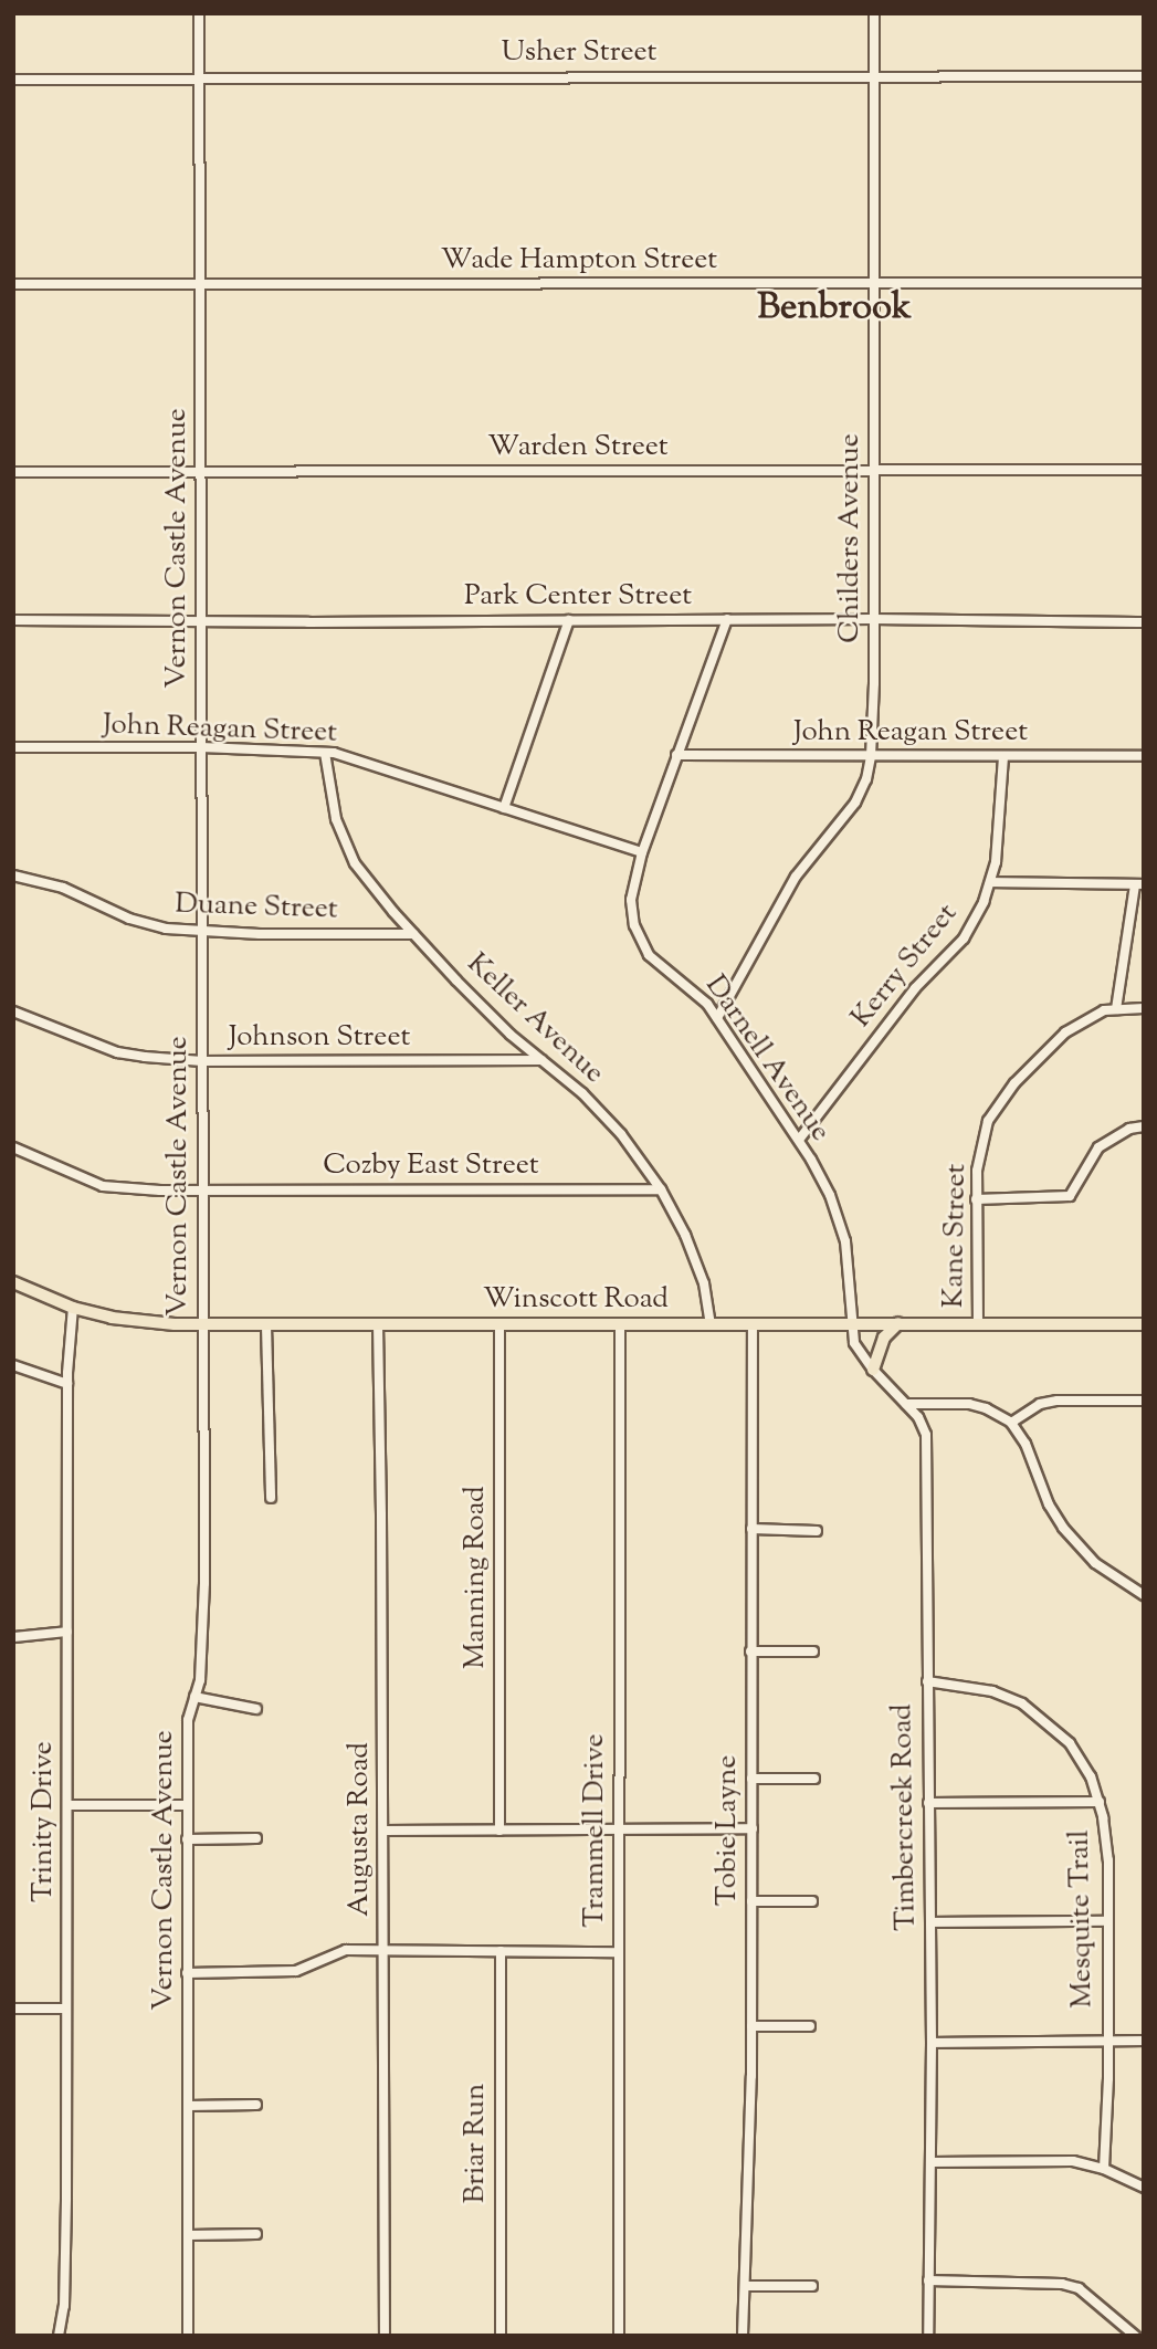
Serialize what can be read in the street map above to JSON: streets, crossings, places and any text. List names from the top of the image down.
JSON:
{
  "streets": {
    "main road": ["Winscott Road"],
    "street": [
      "Usher Street",
      "Wade Hampton Street",
      "Warden Street",
      "Childers Avenue",
      "Vernon Castle Avenue",
      "Park Center Street",
      "John Reagan Street",
      "Duane Street",
      "Kerry Street",
      "Keller Avenue",
      "Johnson Street",
      "Darnell Avenue",
      "Cozby East Street",
      "Kane Street",
      "Manning Road",
      "Timbercreek Road",
      "Trinity Drive",
      "Augusta Road",
      "Trammell Drive",
      "Tobie Layne",
      "Mesquite Trail",
      "Briar Run"
    ]
  },
  "crossings": [
    ["Usher Street", "Childers Avenue"],
    ["Usher Street", "Vernon Castle Avenue"],
    ["Wade Hampton Street", "Childers Avenue"],
    ["Wade Hampton Street", "Vernon Castle Avenue"],
    ["Warden Street", "Childers Avenue"],
    ["Warden Street", "Vernon Castle Avenue"],
    ["Childers Avenue", "Park Center Street"],
    ["Childers Avenue", "John Reagan Street"],
    ["Childers Avenue", "Darnell Avenue"],
    ["Vernon Castle Avenue", "Park Center Street"],
    ["Vernon Castle Avenue", "John Reagan Street"],
    ["Vernon Castle Avenue", "Duane Street"],
    ["Vernon Castle Avenue", "Johnson Street"],
    ["Vernon Castle Avenue", "Cozby East Street"],
    ["Vernon Castle Avenue", "Winscott Road"],
    ["Park Center Street", "Darnell Avenue"],
    ["John Reagan Street", "Kerry Street"],
    ["John Reagan Street", "Keller Avenue"],
    ["John Reagan Street", "Darnell Avenue"],
    ["Duane Street", "Keller Avenue"],
    ["Kerry Street", "Darnell Avenue"],
    ["Keller Avenue", "Johnson Street"],
    ["Keller Avenue", "Cozby East Street"],
    ["Keller Avenue", "Winscott Road"],
    ["Darnell Avenue", "Winscott Road"],
    ["Darnell Avenue", "Timbercreek Road"],
    ["Kane Street", "Winscott Road"],
    ["Winscott Road", "Manning Road"],
    ["Winscott Road", "Timbercreek Road"],
    ["Winscott Road", "Trinity Drive"],
    ["Winscott Road", "Augusta Road"],
    ["Winscott Road", "Trammell Drive"],
    ["Winscott Road", "Tobie Layne"],
    ["Timbercreek Road", "Mesquite Trail"]
  ],
  "districts": ["Benbrook"]
}
